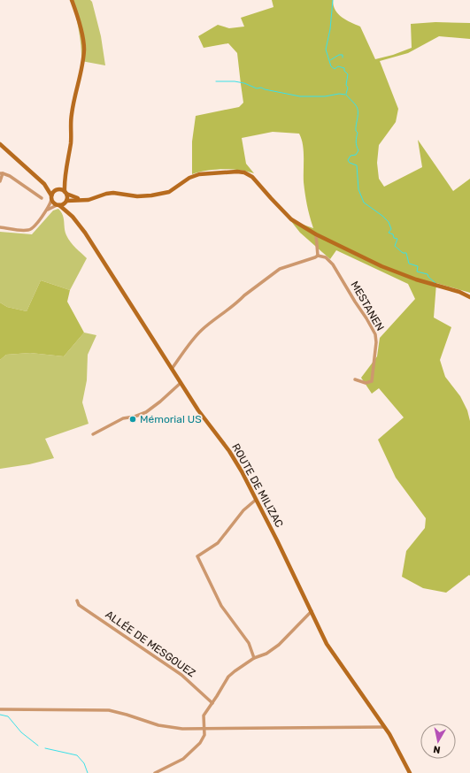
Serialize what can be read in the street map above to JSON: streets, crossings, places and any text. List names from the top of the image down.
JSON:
{
  "streets": {
    "main road": ["ROUTE DE MILIZAC"],
    "street": ["MESTANEN", "ALLÉE DE MESGOUEZ"]
  },
  "places": ["Mémorial US"],
  "north": "bottom"
}
